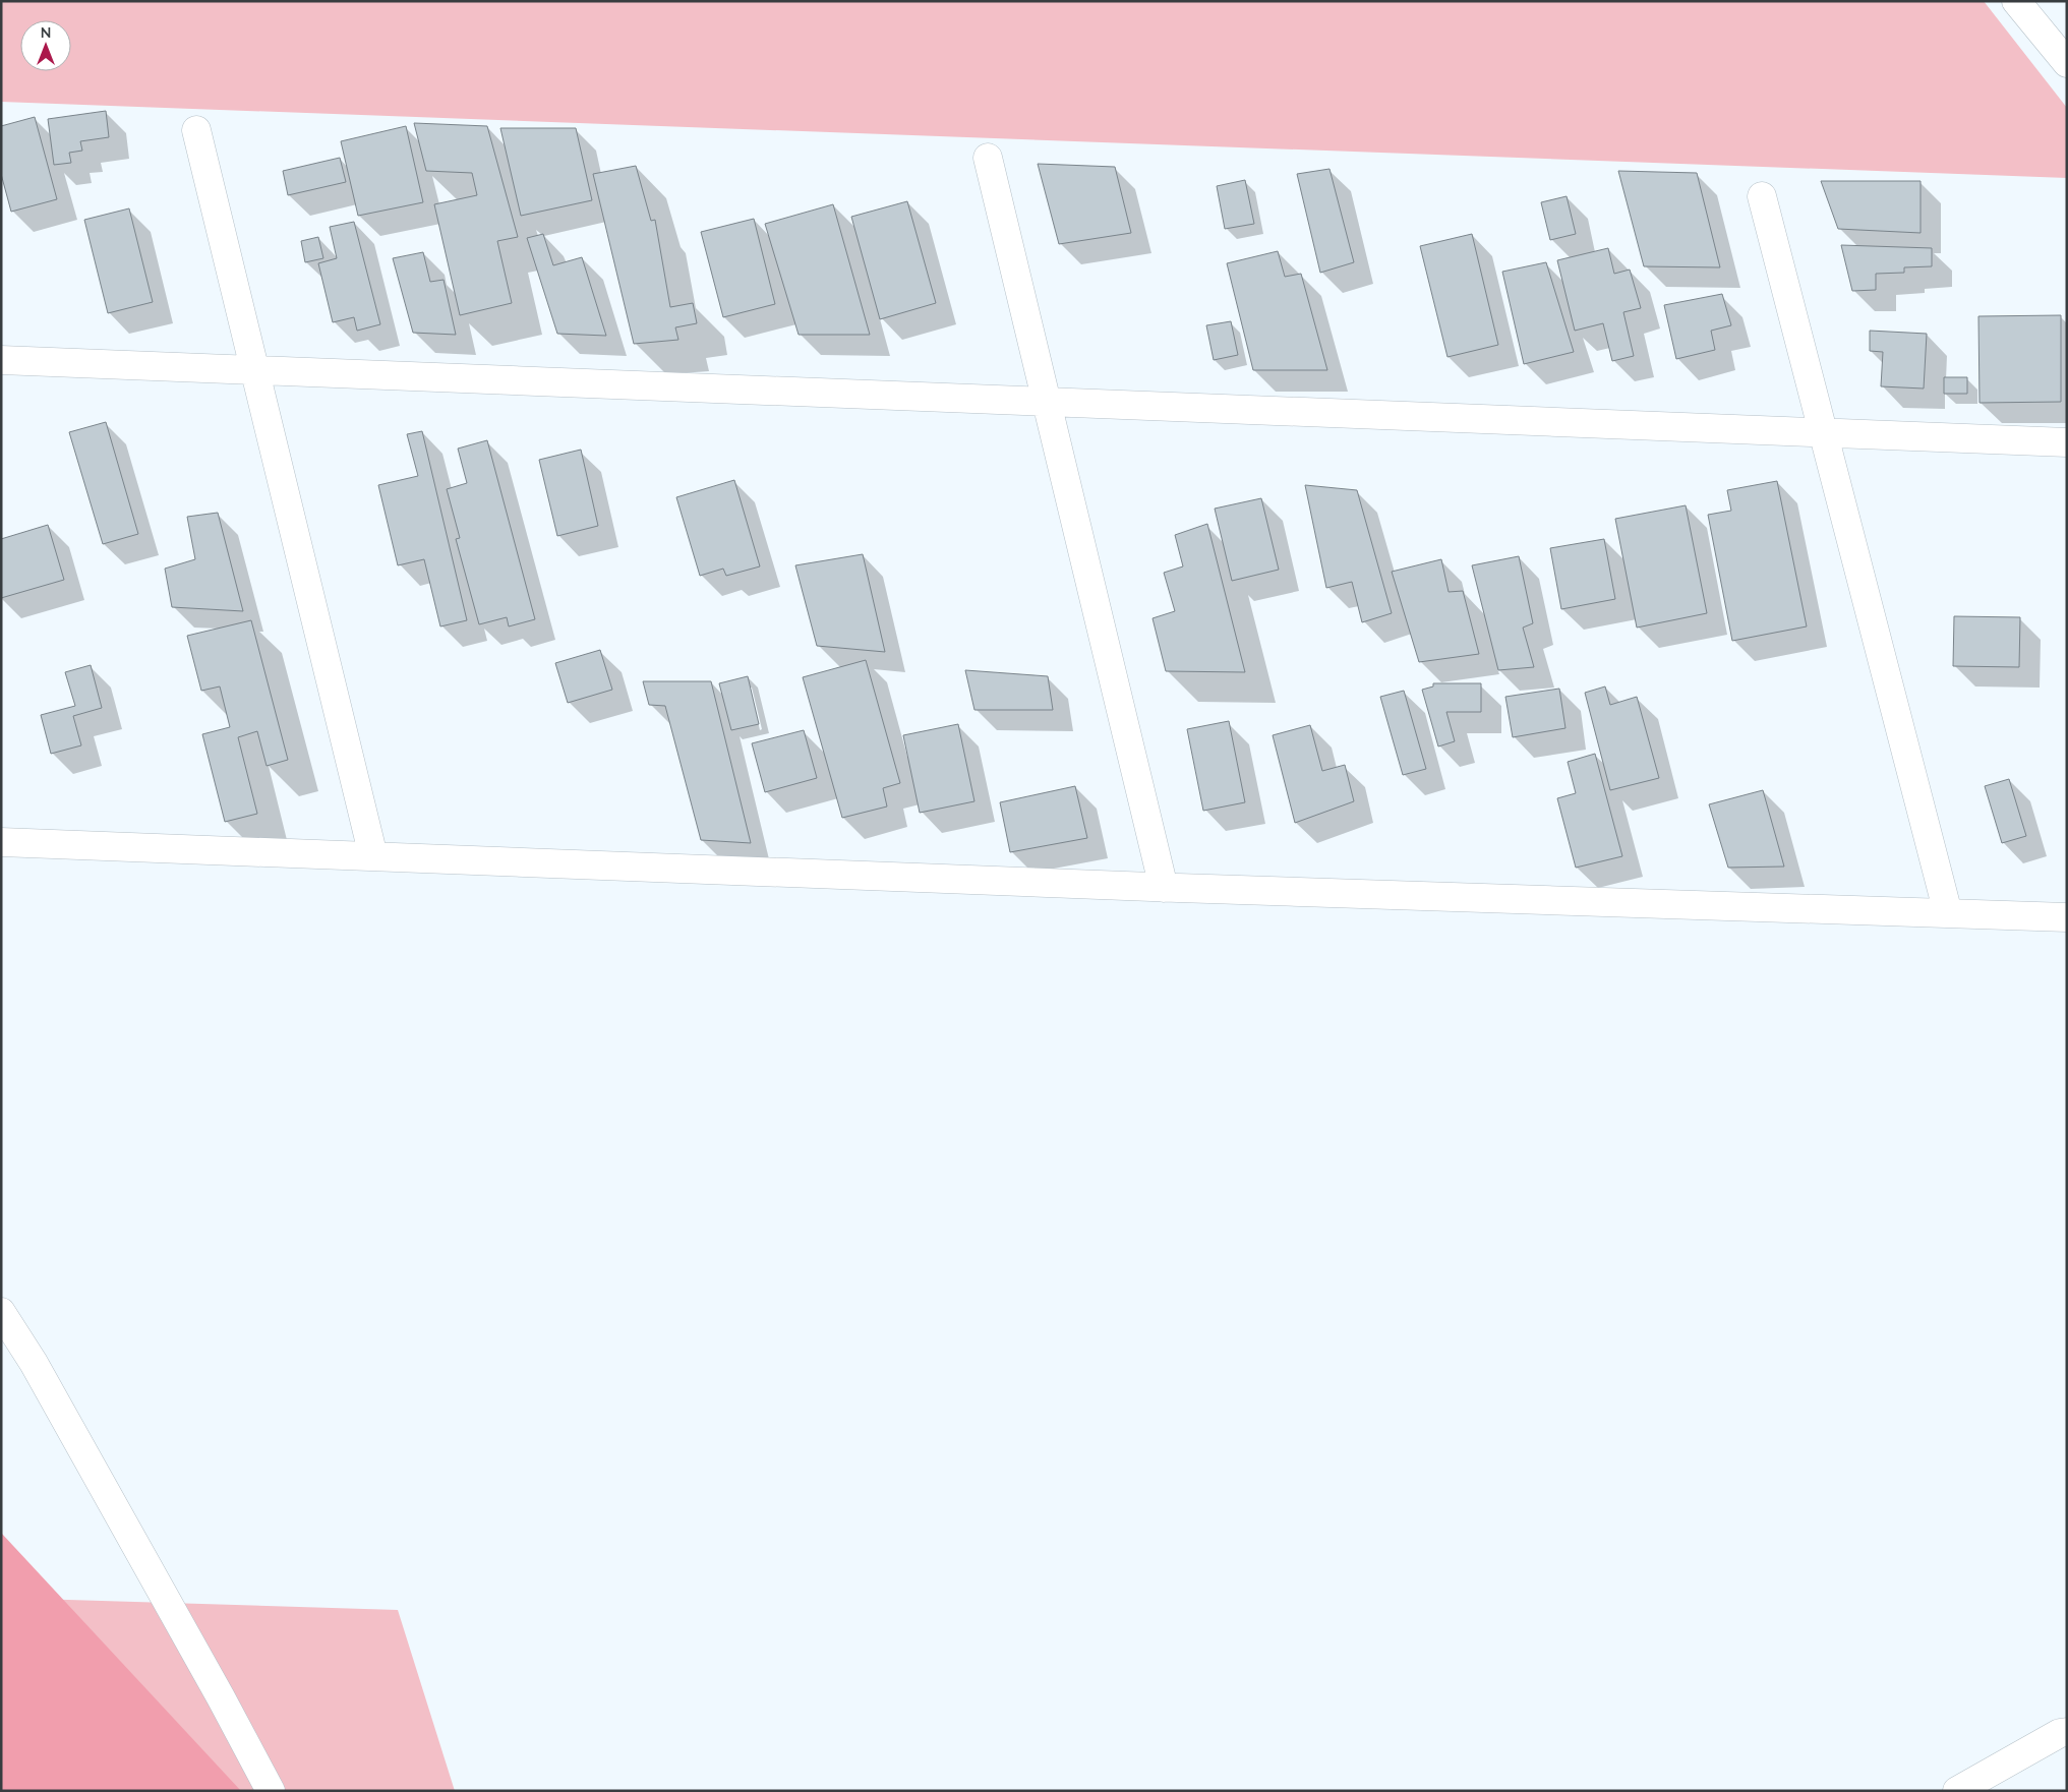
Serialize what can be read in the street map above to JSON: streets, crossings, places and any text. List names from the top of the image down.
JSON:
{
  "north": "top"
}
